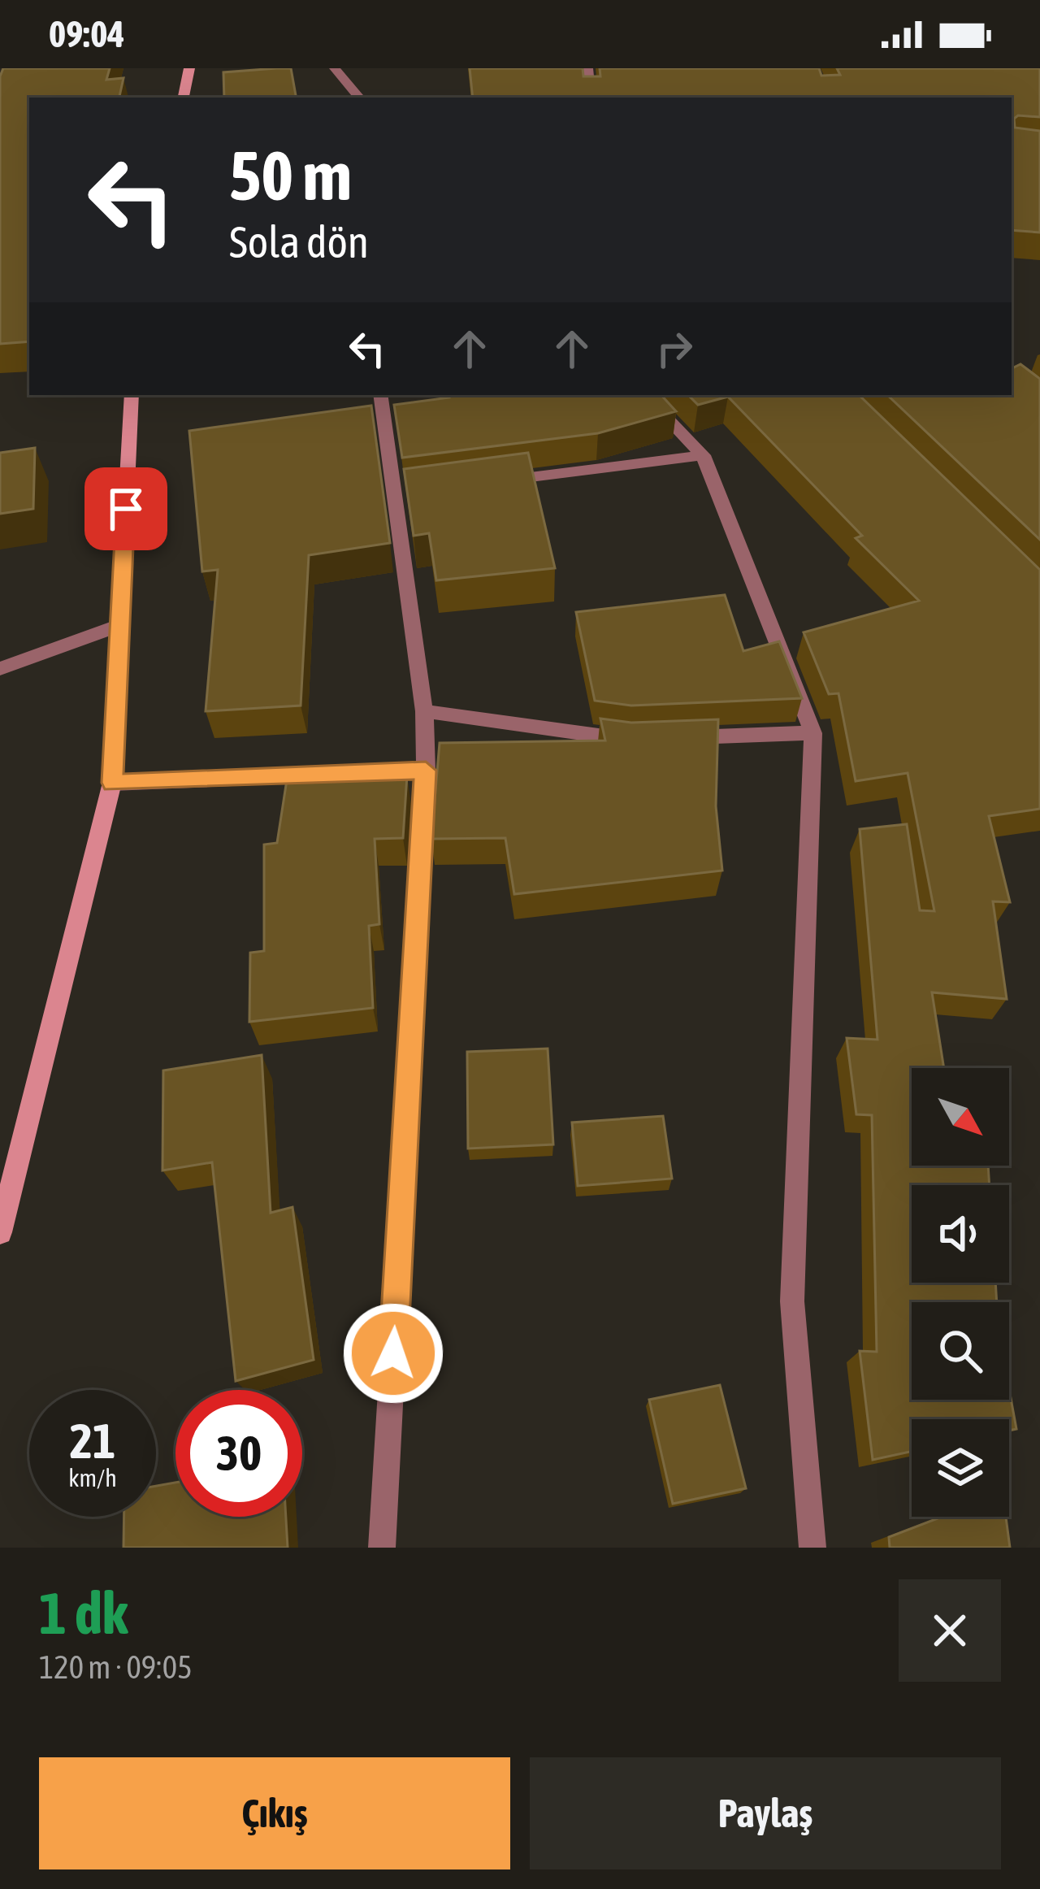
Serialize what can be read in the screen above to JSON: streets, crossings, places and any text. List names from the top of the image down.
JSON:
{
  "north": "bottom right",
  "page": {
    "status": "09:04",
    "turn": ["50 m", "Sola dön"],
    "speed": "21 km/h",
    "limit": "30",
    "heading": ["1 dk", "120 m · 09:05"],
    "buttons": ["Çıkış", "Paylaş"]
  }
}
